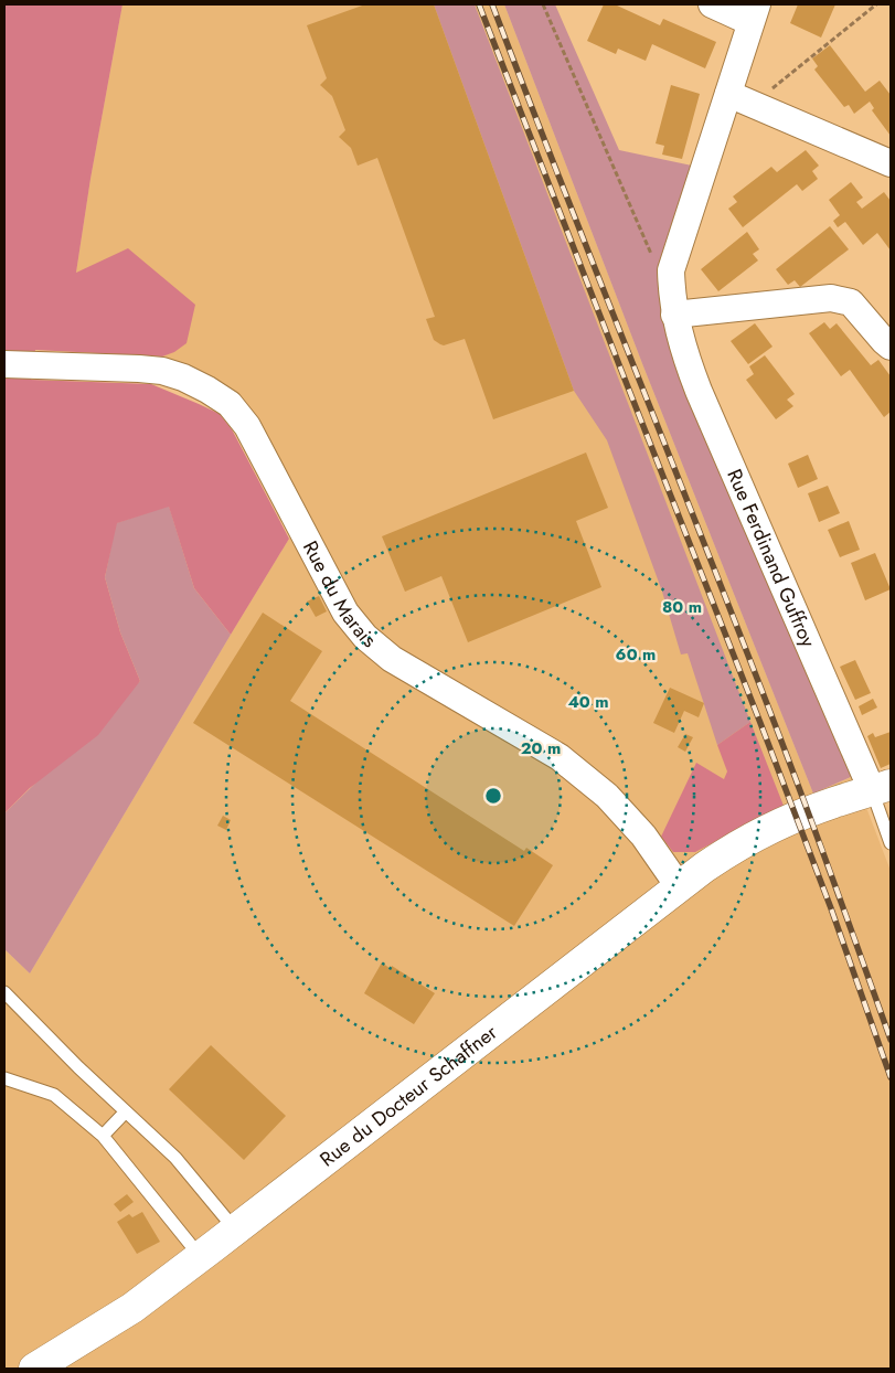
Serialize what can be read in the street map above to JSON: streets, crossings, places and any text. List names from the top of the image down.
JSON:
{
  "streets": {
    "street": ["Rue Ferdinand Guffroy", "Rue du Marais", "Rue du Docteur Schaffner"]
  },
  "crossings": [
    ["Rue Ferdinand Guffroy", "Rue du Docteur Schaffner"],
    ["Rue du Marais", "Rue du Docteur Schaffner"]
  ],
  "rings": [
    "80 m",
    "60 m",
    "40 m",
    "20 m"
  ]
}
